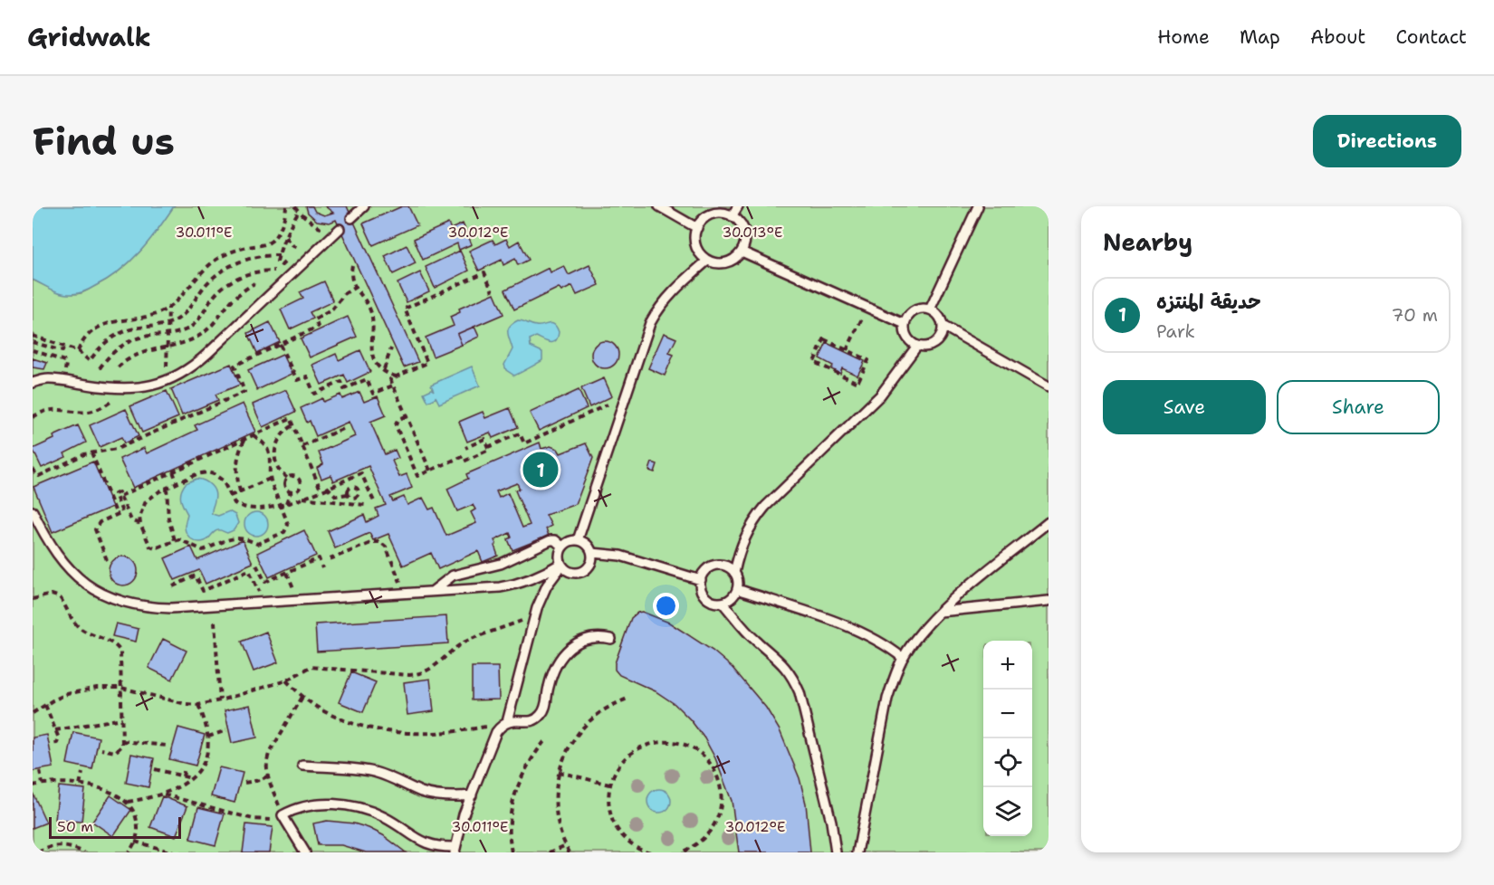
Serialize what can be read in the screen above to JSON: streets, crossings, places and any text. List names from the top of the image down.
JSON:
{
  "scale_bar": "50 m",
  "page": {
    "header": "Gridwalk",
    "nav": [
      "Home",
      "Map",
      "About",
      "Contact"
    ],
    "buttons": [
      "Directions",
      ["Save", "Share"]
    ],
    "title": "Find us",
    "heading": "Nearby",
    "list": [
      {
        "mark": "1",
        "name": "حديقة المنتزه",
        "note": "Park",
        "value": "70 m"
      }
    ],
    "pins": "1",
    "map_buttons": ["+", "−"],
    "scale": "50 m"
  },
  "coordinates": ["30.011°E", "30.012°E", "30.013°E"]
}
